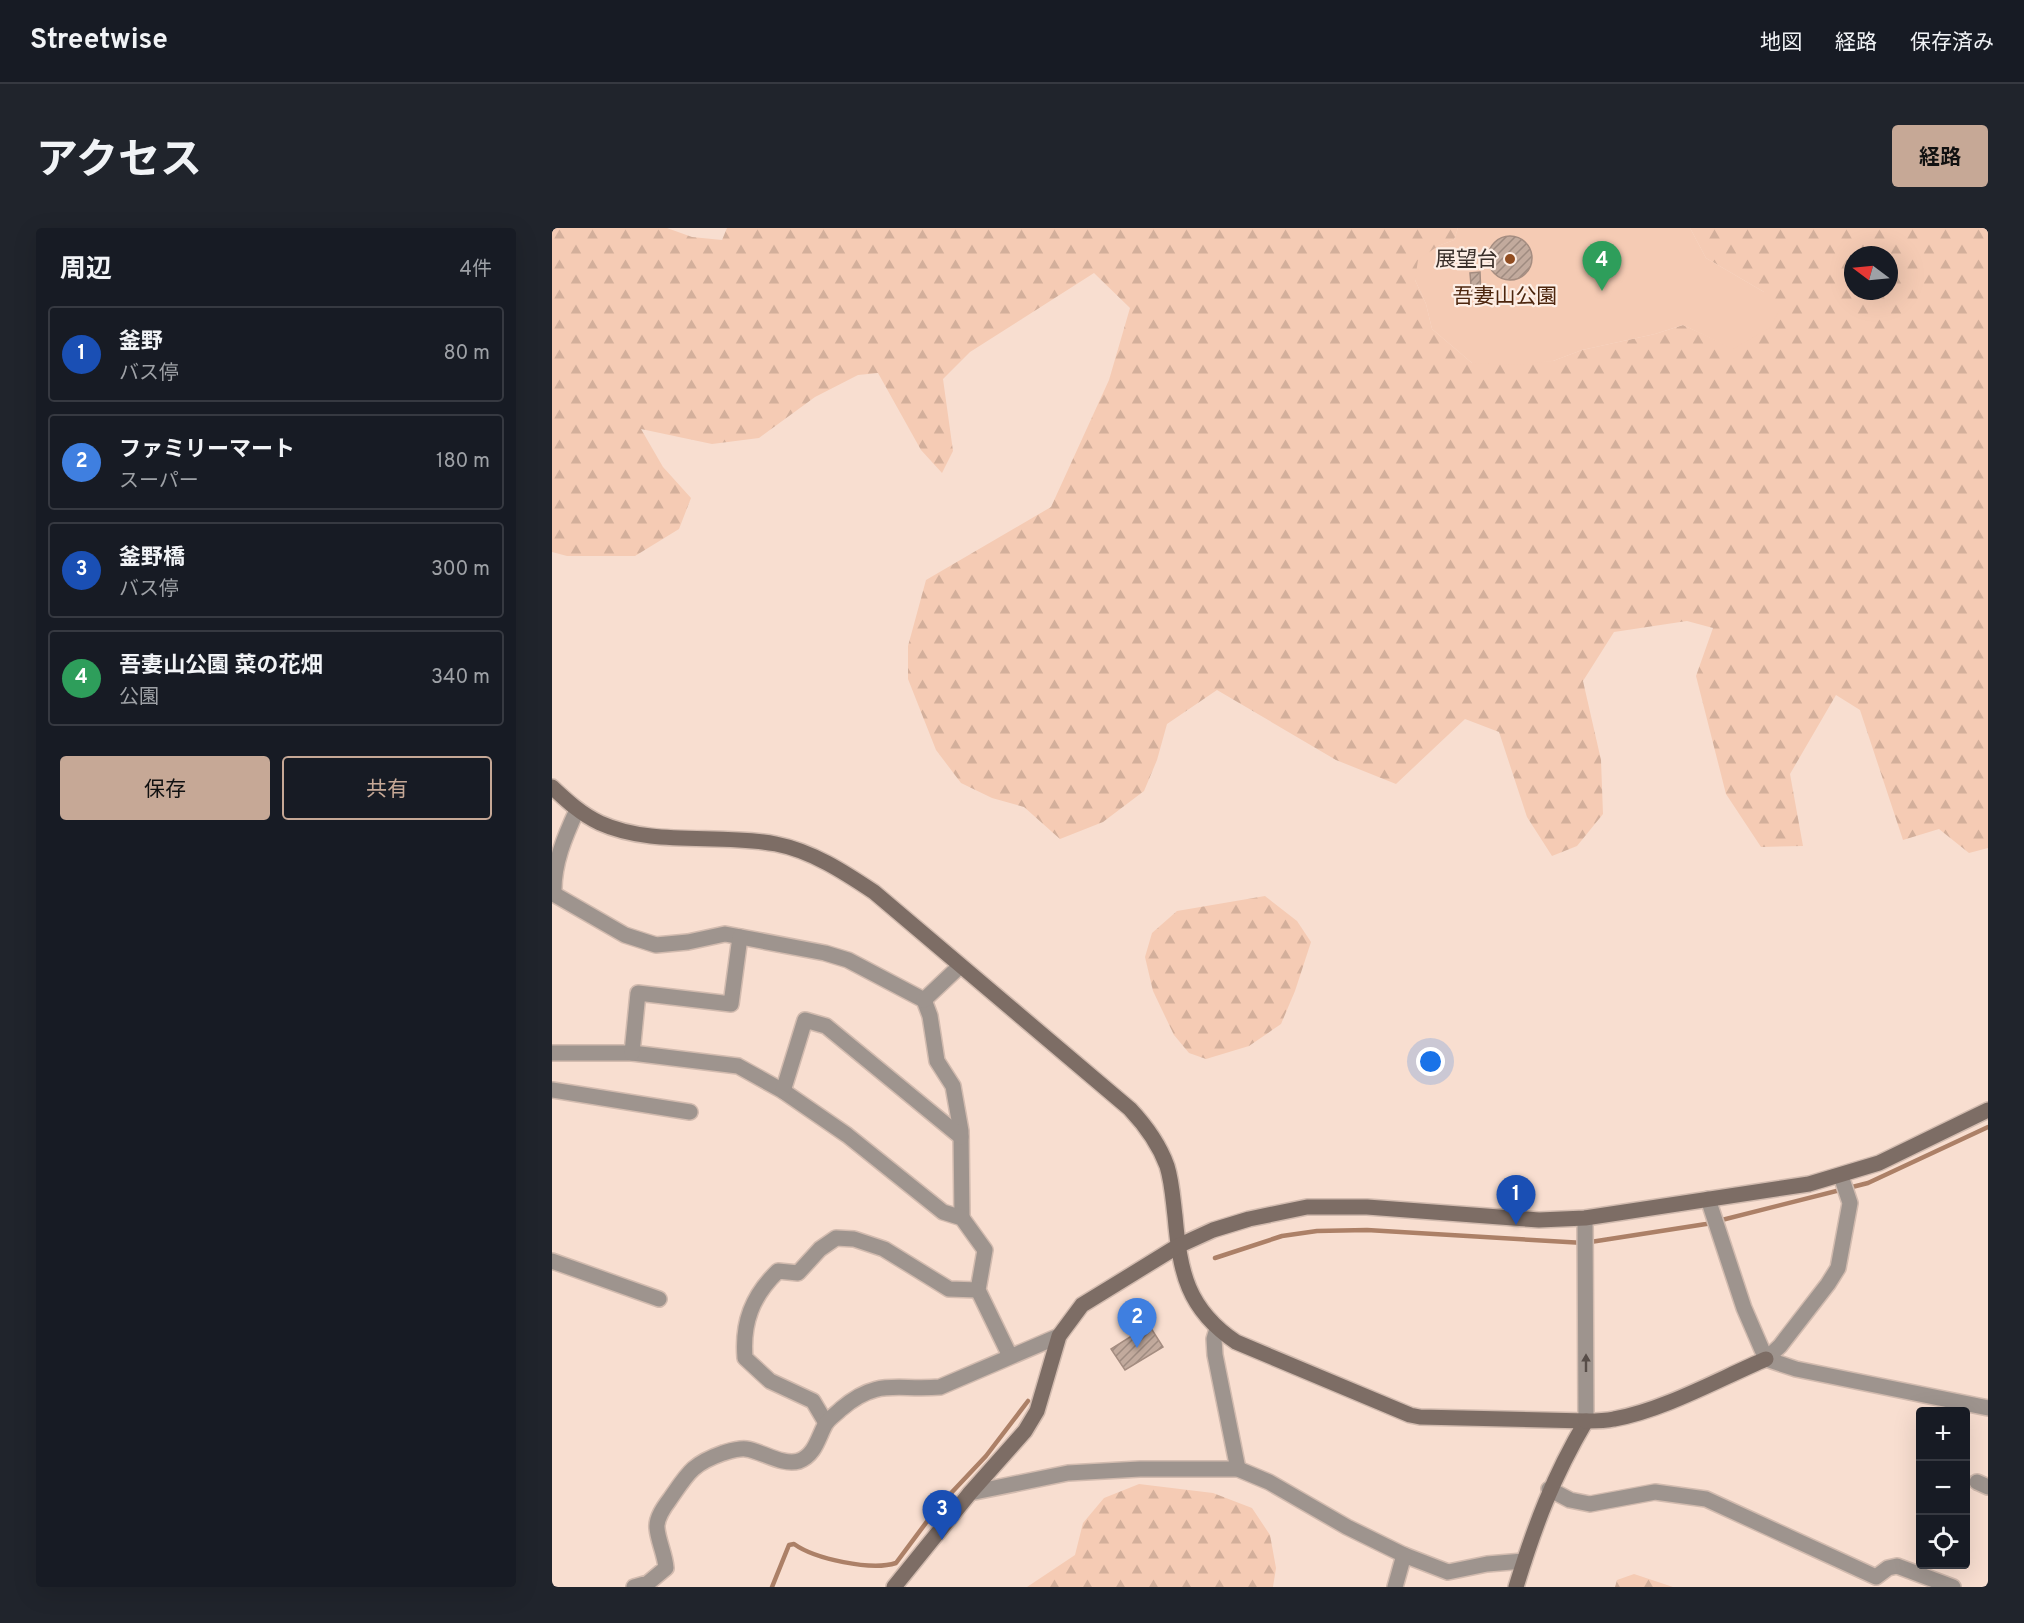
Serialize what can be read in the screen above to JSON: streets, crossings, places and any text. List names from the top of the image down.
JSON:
{
  "parks": ["吾妻山公園"],
  "places": ["展望台"],
  "north": "left",
  "page": {
    "header": "Streetwise",
    "nav": ["地図", "経路", "保存済み"],
    "title": "アクセス",
    "buttons": [
      "経路",
      ["保存", "共有"]
    ],
    "heading": ["周辺", "4件"],
    "pins": [
      "4",
      "1",
      "2",
      "3"
    ],
    "list": [
      {
        "mark": "1",
        "name": "釜野",
        "note": "バス停",
        "value": "80 m"
      },
      {
        "mark": "2",
        "name": "ファミリーマート",
        "note": "スーパー",
        "value": "180 m"
      },
      {
        "mark": "3",
        "name": "釜野橋",
        "note": "バス停",
        "value": "300 m"
      },
      {
        "mark": "4",
        "name": "吾妻山公園 菜の花畑",
        "note": "公園",
        "value": "340 m"
      }
    ],
    "map_buttons": ["+", "−"]
  }
}
